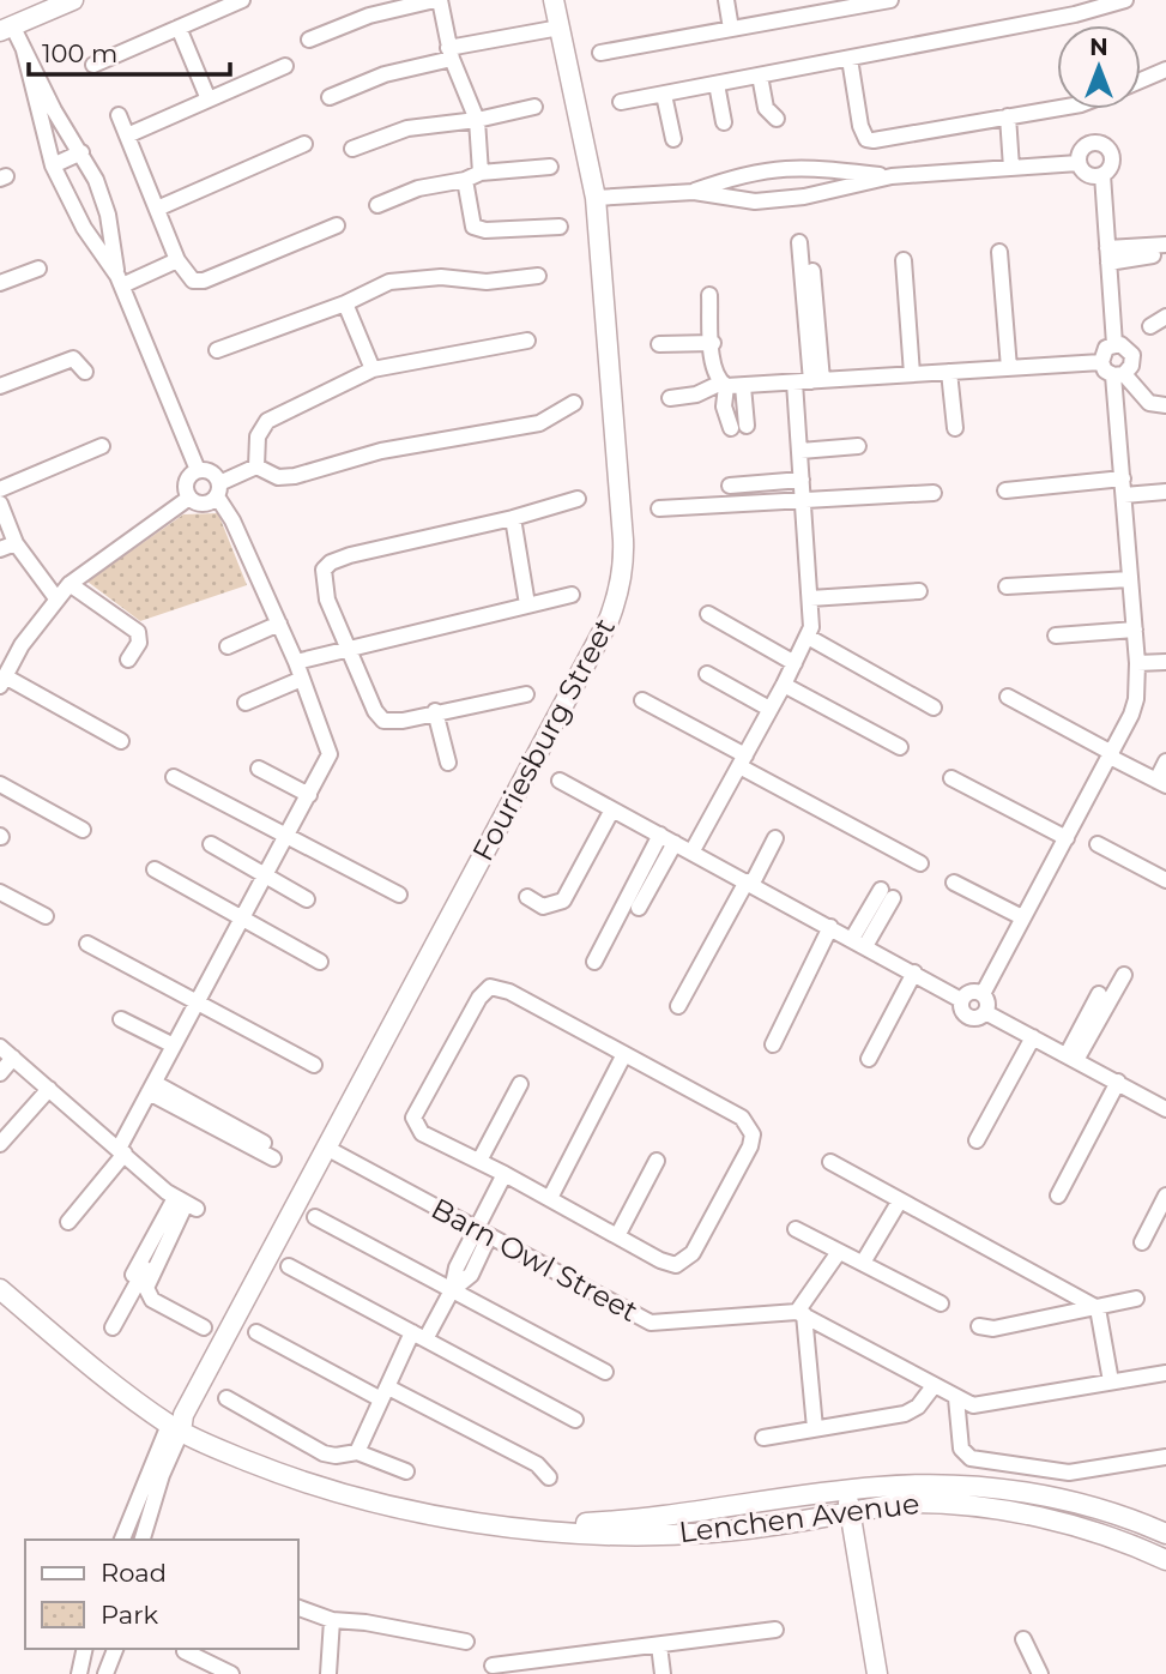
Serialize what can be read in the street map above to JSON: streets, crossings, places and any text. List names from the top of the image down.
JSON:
{
  "streets": {
    "main road": ["Fouriesburg Street", "Lenchen Avenue"],
    "street": ["Barn Owl Street"]
  },
  "crossings": [
    ["Fouriesburg Street", "Barn Owl Street"],
    ["Fouriesburg Street", "Lenchen Avenue"]
  ],
  "legend": ["Road", "Park"],
  "scale_bar": "100 m",
  "north": "top"
}
